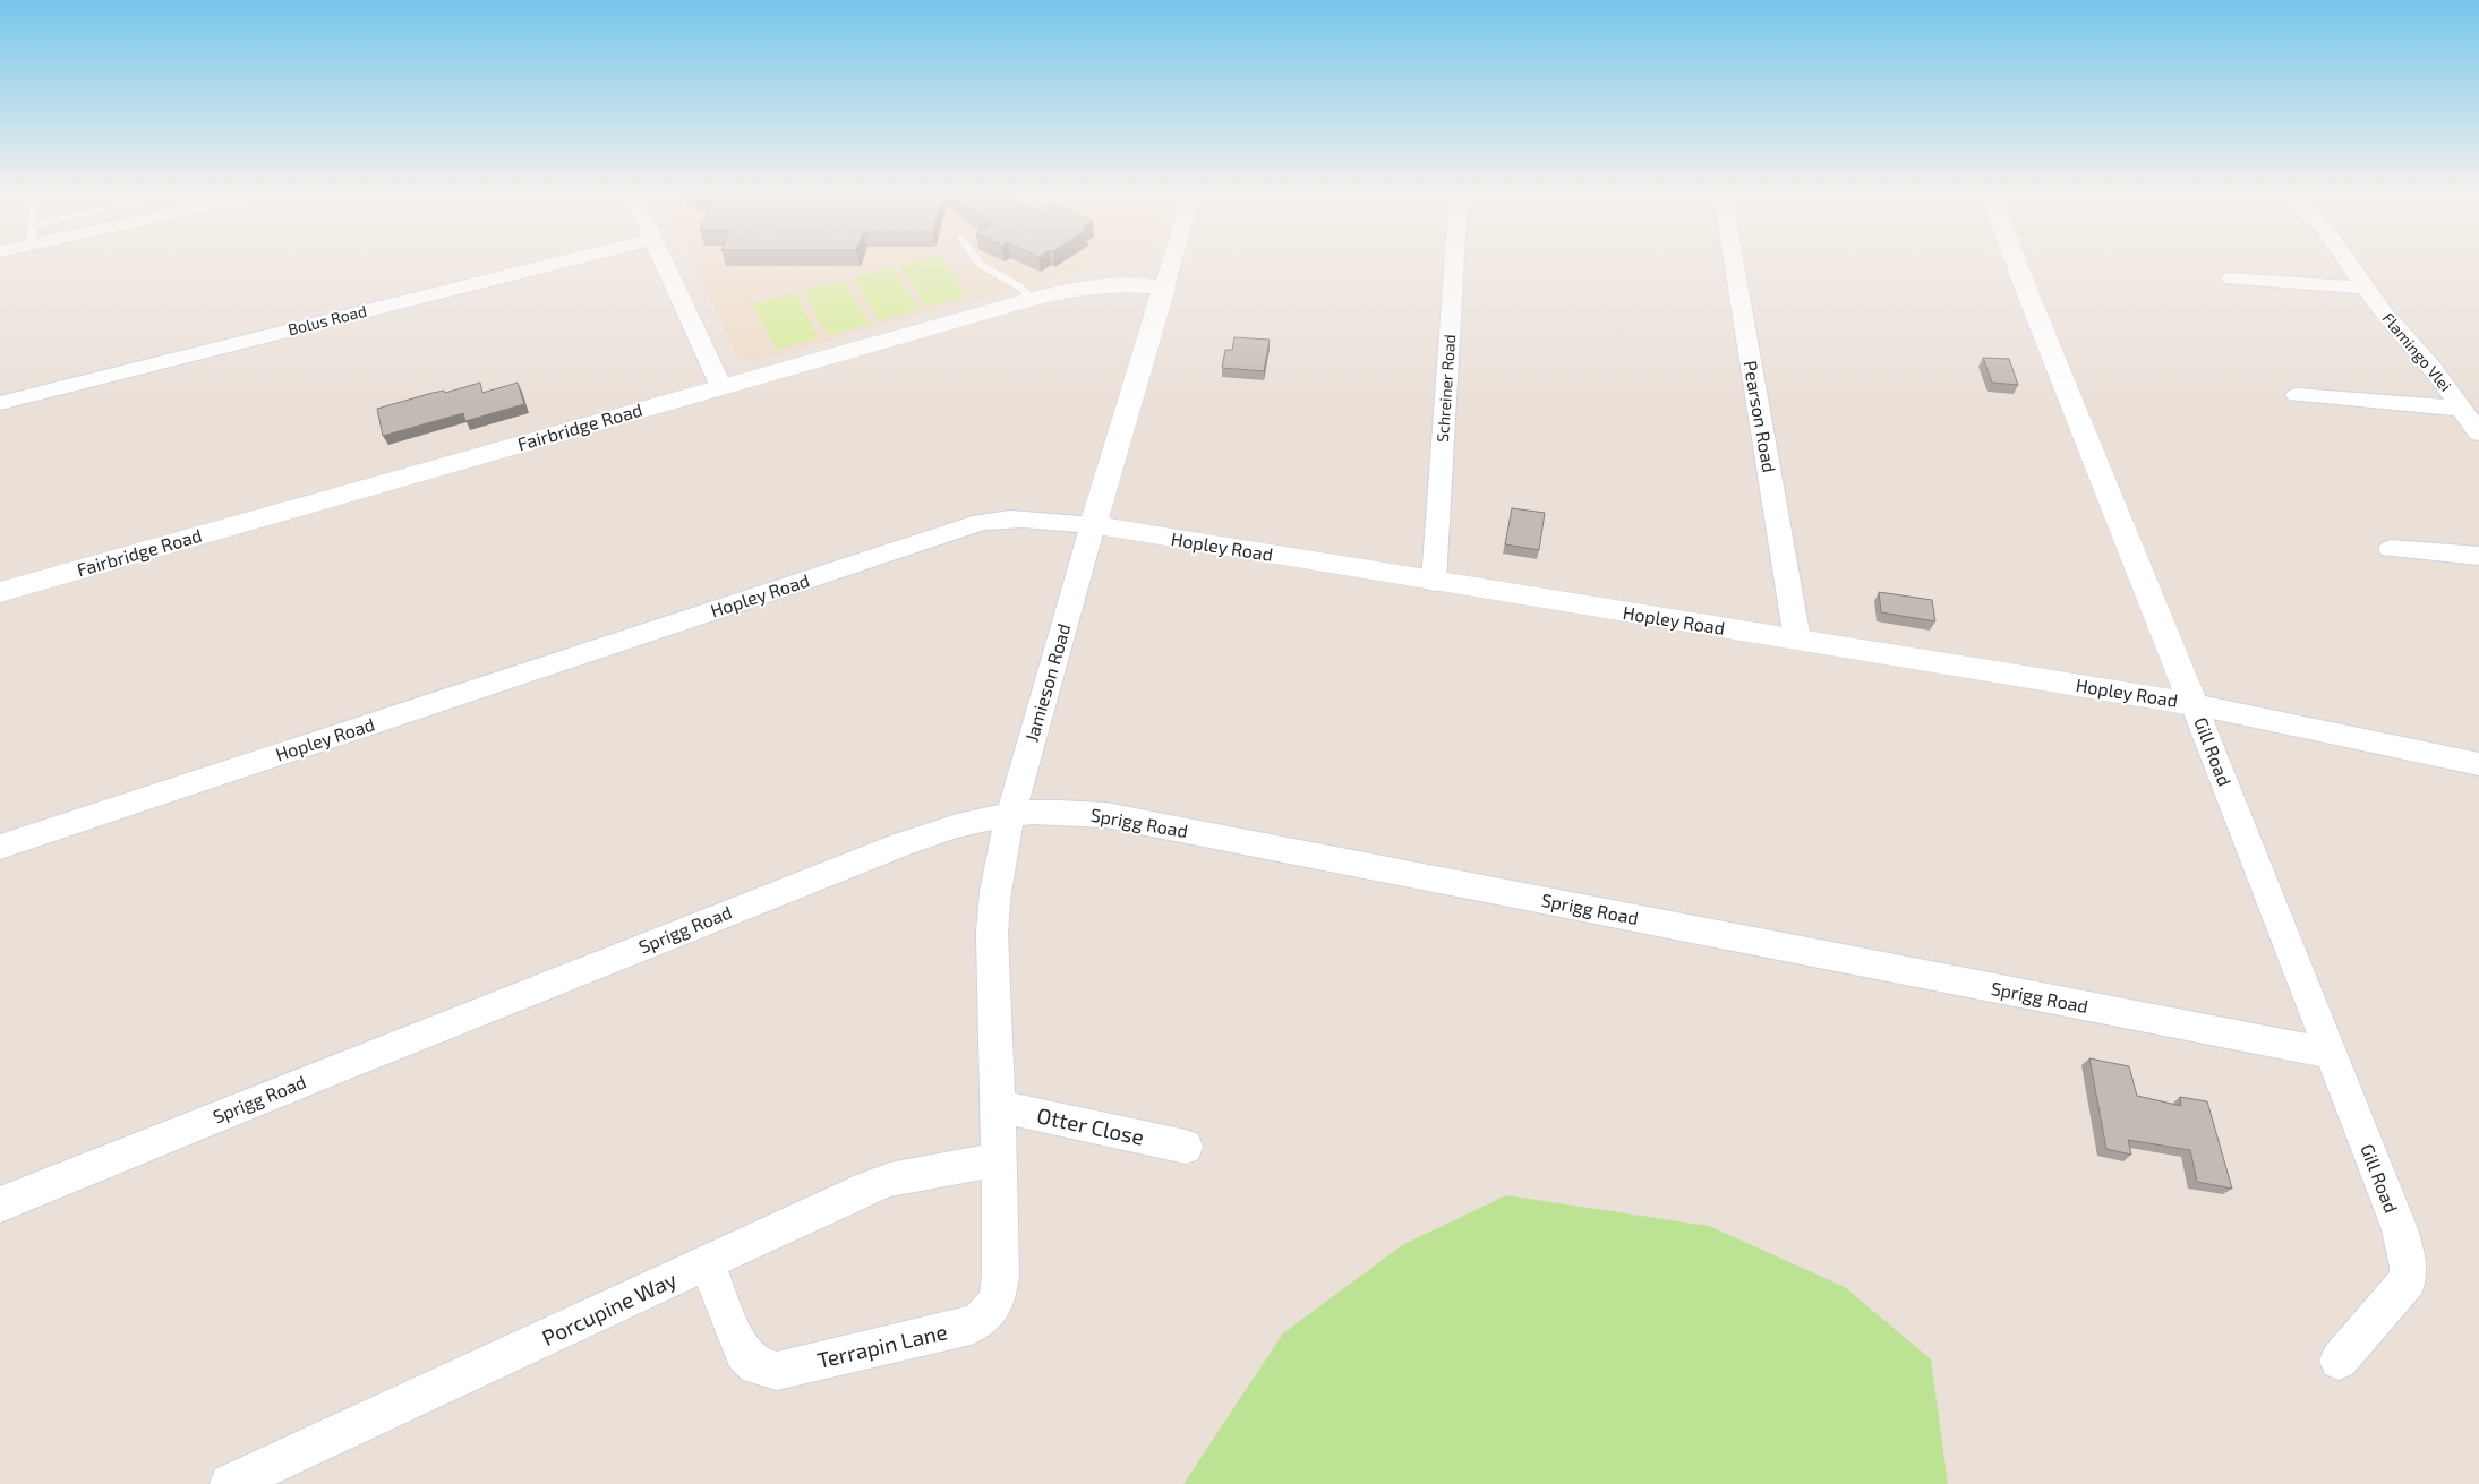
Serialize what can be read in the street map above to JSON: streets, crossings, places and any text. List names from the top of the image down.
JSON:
{
  "streets": {
    "street": [
      "Bolus Road",
      "Flamingo Vlei",
      "Schreiner Road",
      "Pearson Road",
      "Fairbridge Road",
      "Hopley Road",
      "Jamieson Road",
      "Gill Road",
      "Sprigg Road",
      "Otter Close",
      "Porcupine Way",
      "Terrapin Lane"
    ]
  },
  "crossings": [
    ["Schreiner Road", "Hopley Road"],
    ["Pearson Road", "Hopley Road"],
    ["Fairbridge Road", "Jamieson Road"],
    ["Hopley Road", "Jamieson Road"],
    ["Hopley Road", "Gill Road"],
    ["Jamieson Road", "Sprigg Road"],
    ["Jamieson Road", "Otter Close"],
    ["Jamieson Road", "Porcupine Way"],
    ["Jamieson Road", "Terrapin Lane"],
    ["Gill Road", "Sprigg Road"],
    ["Porcupine Way", "Terrapin Lane"]
  ]
}
